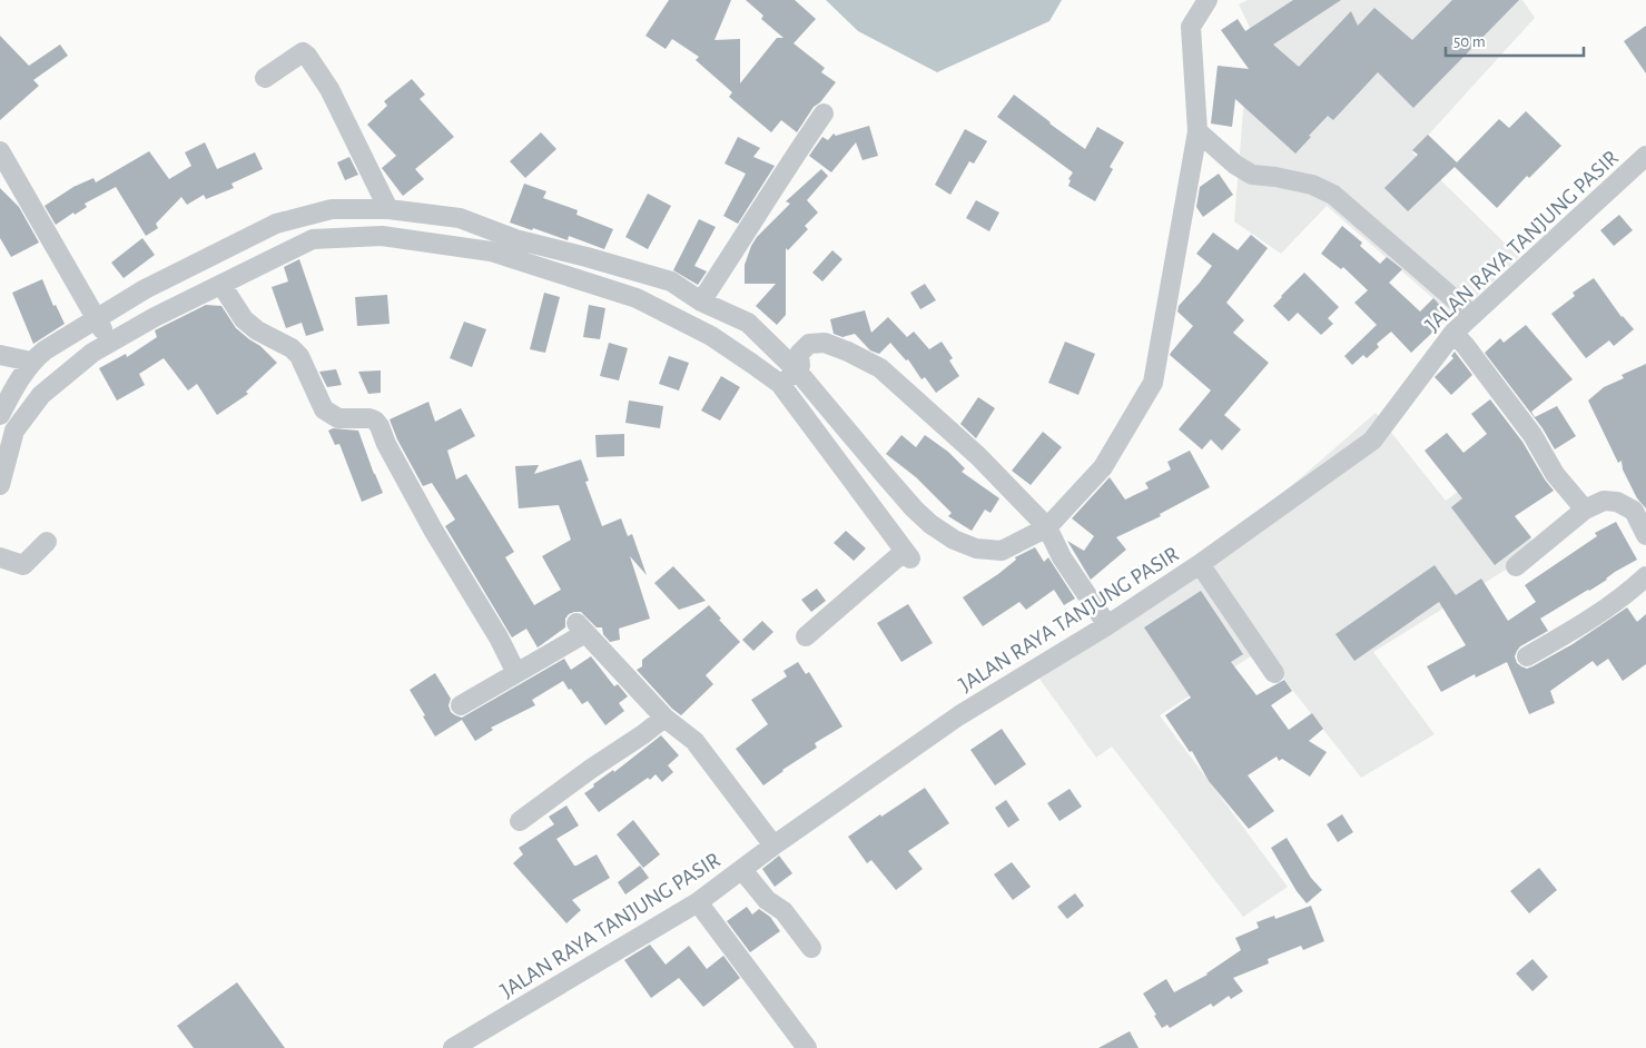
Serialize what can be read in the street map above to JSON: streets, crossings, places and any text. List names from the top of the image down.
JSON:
{
  "streets": {
    "street": ["JALAN RAYA TANJUNG PASIR"]
  },
  "scale_bar": "50 m"
}
